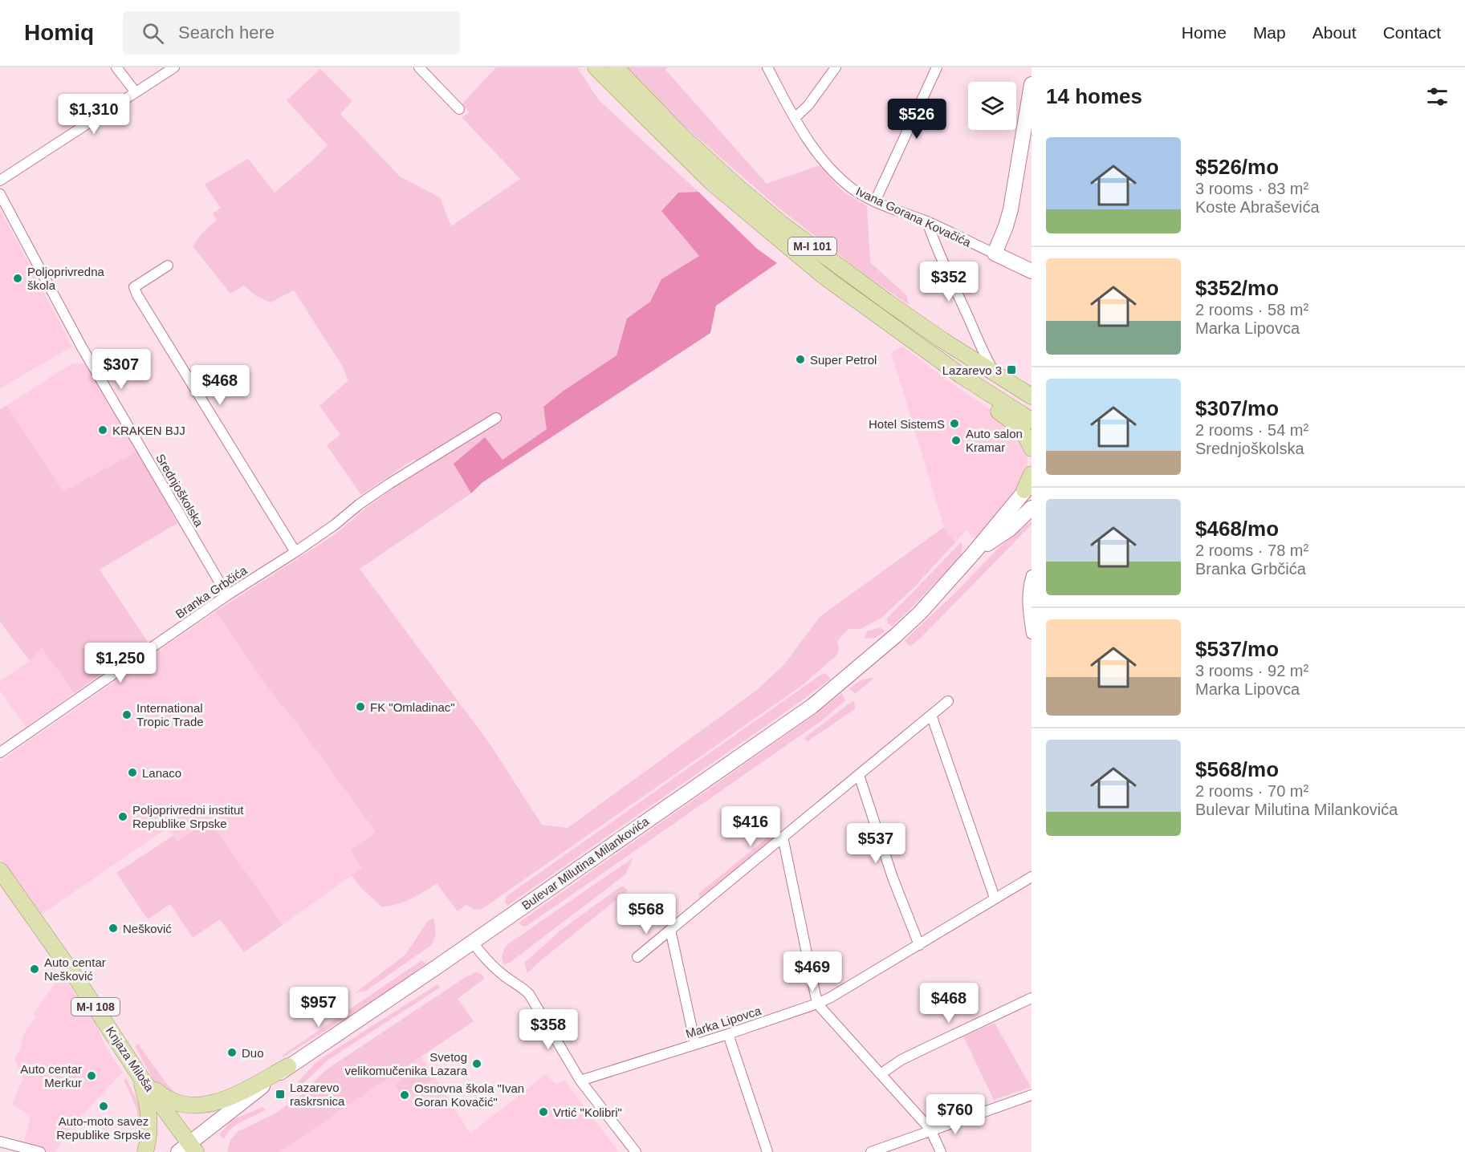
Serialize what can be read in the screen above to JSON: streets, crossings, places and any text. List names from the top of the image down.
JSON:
{
  "streets": {
    "main road": ["M-I 101", "M-I 108", "Knjaza Miloša"],
    "street": [
      "Ivana Gorana Kovačića",
      "Srednjoškolska",
      "Branka Grbčića",
      "Bulevar Milutina Milankovića",
      "Marka Lipovca"
    ]
  },
  "crossings": [
    ["Srednjoškolska", "Branka Grbčića"],
    ["Bulevar Milutina Milankovića", "Knjaza Miloša"]
  ],
  "places": {
    "other": [
      "Poljoprivredna škola",
      "Super Petrol",
      "Hotel SistemS",
      "KRAKEN BJJ",
      "Auto salon Kramar",
      "FK \"Omladinac\"",
      "International Tropic Trade",
      "Lanaco",
      "Poljoprivredni institut Republike Srpske",
      "Nešković",
      "Auto centar Nešković",
      "Duo",
      "Svetog velikomučenika Lazara",
      "Auto centar Merkur",
      "Osnovna škola \"Ivan Goran Kovačić\"",
      "Auto-moto savez Republike Srpske",
      "Vrtić \"Kolibri\""
    ],
    "transit": ["Lazarevo 3", "Lazarevo raskrsnica"]
  },
  "page": {
    "header": "Homiq",
    "search": "Search here",
    "nav": [
      "Home",
      "Map",
      "About",
      "Contact"
    ],
    "heading": "14 homes",
    "price": [
      "$1,310",
      "$526",
      "$352",
      "$307",
      "$468",
      "$1,250",
      "$416",
      "$537",
      "$568",
      "$469",
      "$468",
      "$957",
      "$358",
      "$760"
    ],
    "list": [
      {
        "name": "$526/mo",
        "note": "3 rooms · 83 m² · Koste Abraševića"
      },
      {
        "name": "$352/mo",
        "note": "2 rooms · 58 m² · Marka Lipovca"
      },
      {
        "name": "$307/mo",
        "note": "2 rooms · 54 m² · Srednjoškolska"
      },
      {
        "name": "$468/mo",
        "note": "2 rooms · 78 m² · Branka Grbčića"
      },
      {
        "name": "$537/mo",
        "note": "3 rooms · 92 m² · Marka Lipovca"
      },
      {
        "name": "$568/mo",
        "note": "2 rooms · 70 m² · Bulevar Milutina Milankovića"
      }
    ]
  }
}
